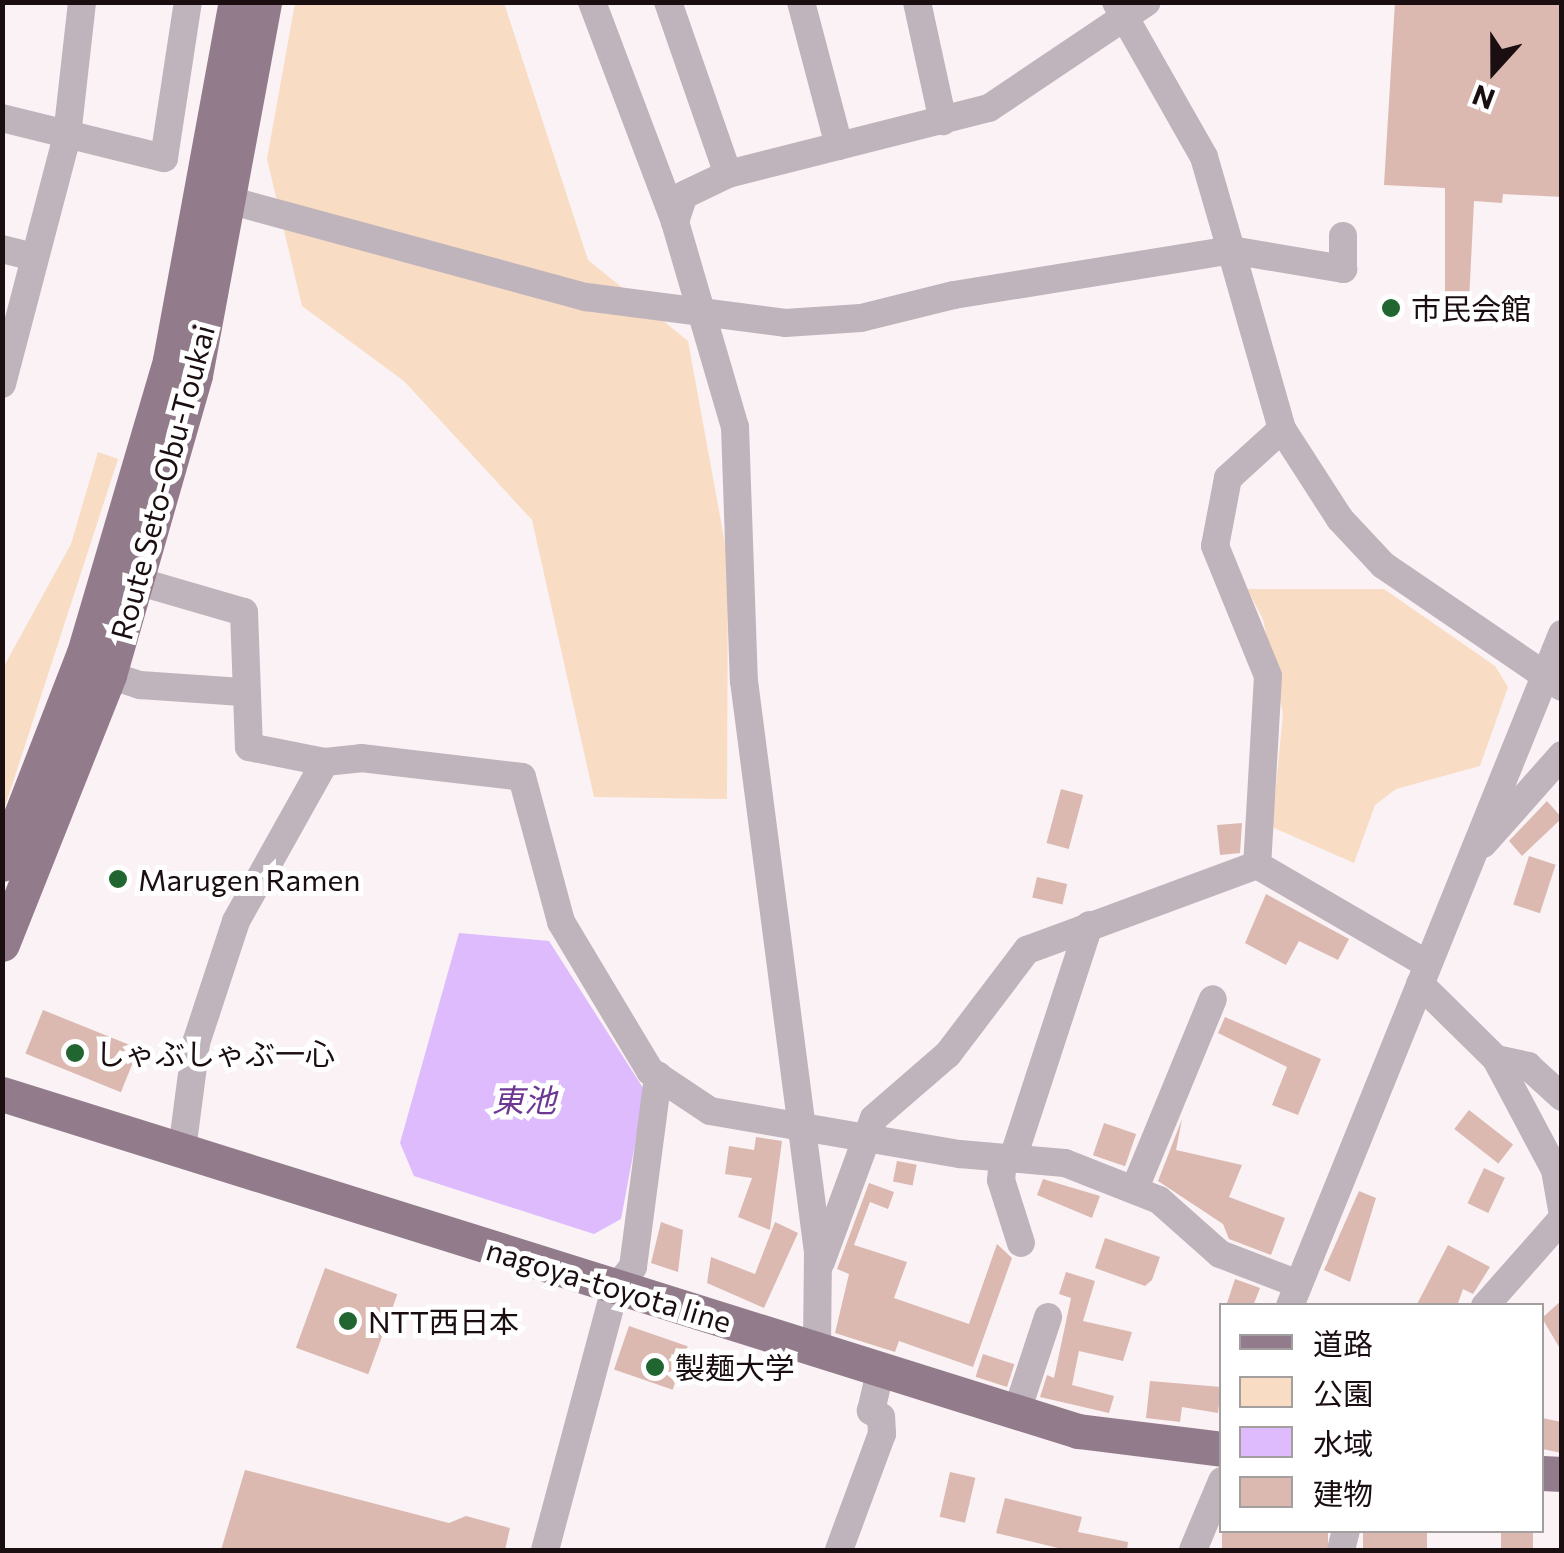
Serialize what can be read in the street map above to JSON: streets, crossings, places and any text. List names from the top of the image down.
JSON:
{
  "streets": {
    "main road": ["Route Seto-Obu-Toukai", "nagoya-toyota line"]
  },
  "water": ["東池"],
  "places": [
    "市民会館",
    "Marugen Ramen",
    "しゃぶしゃぶ一心",
    "NTT西日本",
    "製麺大学"
  ],
  "legend": [
    "道路",
    "公園",
    "水域",
    "建物"
  ],
  "north": "bottom"
}
